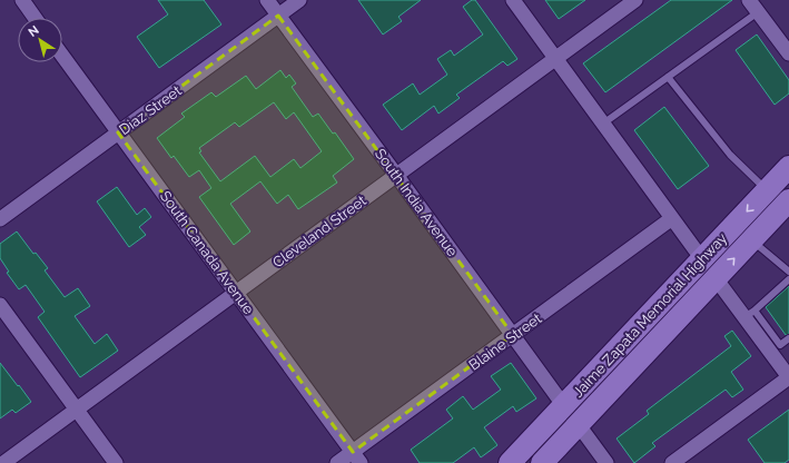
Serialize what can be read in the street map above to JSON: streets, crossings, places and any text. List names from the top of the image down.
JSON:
{
  "streets": {
    "main road": ["Jaime Zapata Memorial Highway"],
    "street": [
      "Diaz Street",
      "South India Avenue",
      "Cleveland Street",
      "South Canada Avenue",
      "Blaine Street"
    ]
  },
  "crossings": [
    ["Diaz Street", "South India Avenue"],
    ["Diaz Street", "South Canada Avenue"],
    ["South India Avenue", "Cleveland Street"],
    ["South India Avenue", "Jaime Zapata Memorial Highway"],
    ["South India Avenue", "Blaine Street"],
    ["Cleveland Street", "South Canada Avenue"],
    ["South Canada Avenue", "Blaine Street"]
  ],
  "north": "top left"
}
